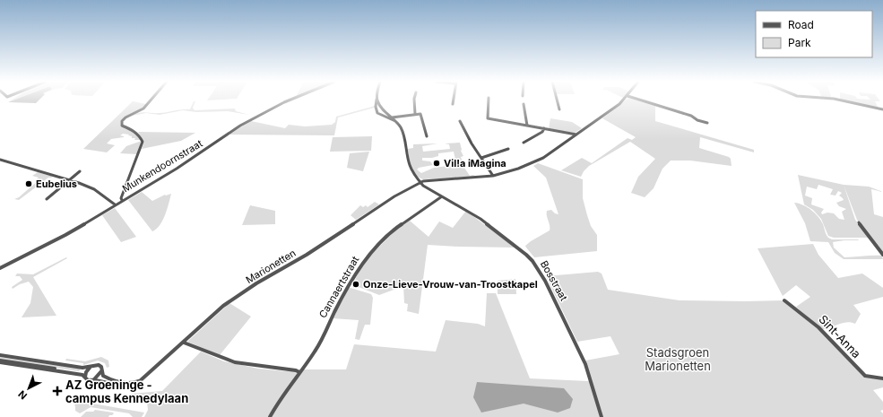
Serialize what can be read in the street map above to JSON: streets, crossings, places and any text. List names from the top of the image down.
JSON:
{
  "streets": {
    "street": [
      "Munkendoornstraat",
      "Marionetten",
      "Bosstraat",
      "Cannaertstraat",
      "Sint-Anna"
    ]
  },
  "crossings": [
    ["Marionetten", "Bosstraat"],
    ["Bosstraat", "Cannaertstraat"]
  ],
  "parks": ["Stadsgroen Marionetten"],
  "places": {
    "other": ["Vil!a iMagina", "Eubelius", "Onze-Lieve-Vrouw-van-Troostkapel"],
    "health": ["AZ Groeninge - campus Kennedylaan"]
  },
  "legend": ["Road", "Park"],
  "north": "bottom left"
}
